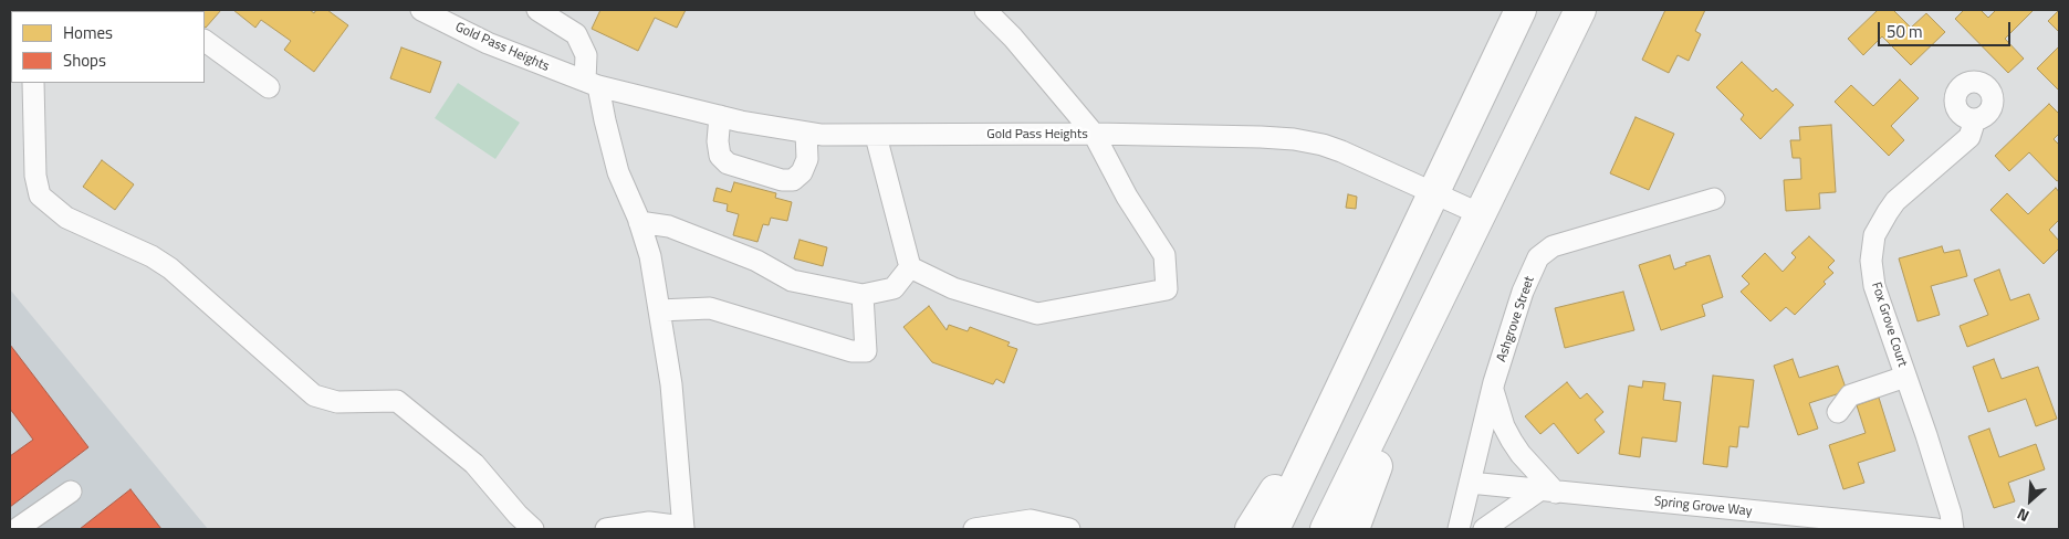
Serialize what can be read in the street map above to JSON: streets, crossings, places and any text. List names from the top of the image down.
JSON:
{
  "streets": {
    "street": [
      "Gold Pass Heights",
      "Ashgrove Street",
      "Fox Grove Court",
      "Spring Grove Way"
    ]
  },
  "crossings": [
    ["Ashgrove Street", "Spring Grove Way"]
  ],
  "legend": ["Homes", "Shops"],
  "scale_bar": "50 m",
  "north": "bottom left"
}
